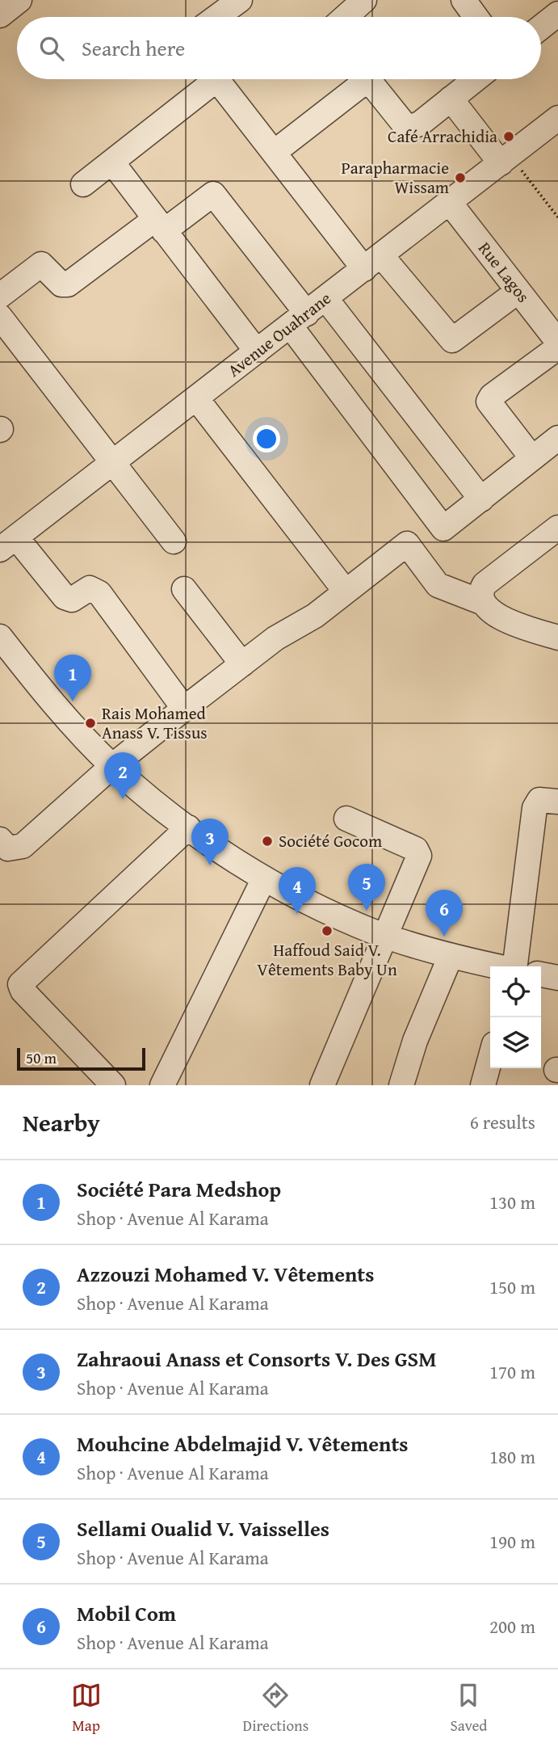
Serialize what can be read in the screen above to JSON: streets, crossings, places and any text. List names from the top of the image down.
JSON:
{
  "streets": {
    "street": ["Rue Lagos", "Avenue Ouahrane"]
  },
  "crossings": [
    ["Rue Lagos", "Avenue Ouahrane"]
  ],
  "places": [
    "Café Arrachidia",
    "Parapharmacie Wissam",
    "Rais Mohamed Anass V. Tissus",
    "Société Gocom",
    "Haffoud Said V. Vêtements Baby Un"
  ],
  "scale_bar": "50 m",
  "page": {
    "search": "Search here",
    "pins": [
      "1",
      "2",
      "3",
      "5",
      "4",
      "6"
    ],
    "scale": "50 m",
    "heading": ["Nearby", "6 results"],
    "list": [
      {
        "mark": "1",
        "name": "Société Para Medshop",
        "note": "Shop · Avenue Al Karama",
        "value": "130 m"
      },
      {
        "mark": "2",
        "name": "Azzouzi Mohamed V. Vêtements",
        "note": "Shop · Avenue Al Karama",
        "value": "150 m"
      },
      {
        "mark": "3",
        "name": "Zahraoui Anass et Consorts V. Des GSM",
        "note": "Shop · Avenue Al Karama",
        "value": "170 m"
      },
      {
        "mark": "4",
        "name": "Mouhcine Abdelmajid V. Vêtements",
        "note": "Shop · Avenue Al Karama",
        "value": "180 m"
      },
      {
        "mark": "5",
        "name": "Sellami Oualid V. Vaisselles",
        "note": "Shop · Avenue Al Karama",
        "value": "190 m"
      },
      {
        "mark": "6",
        "name": "Mobil Com",
        "note": "Shop · Avenue Al Karama",
        "value": "200 m"
      }
    ],
    "nav": ["Map", "Directions", "Saved"]
  }
}
